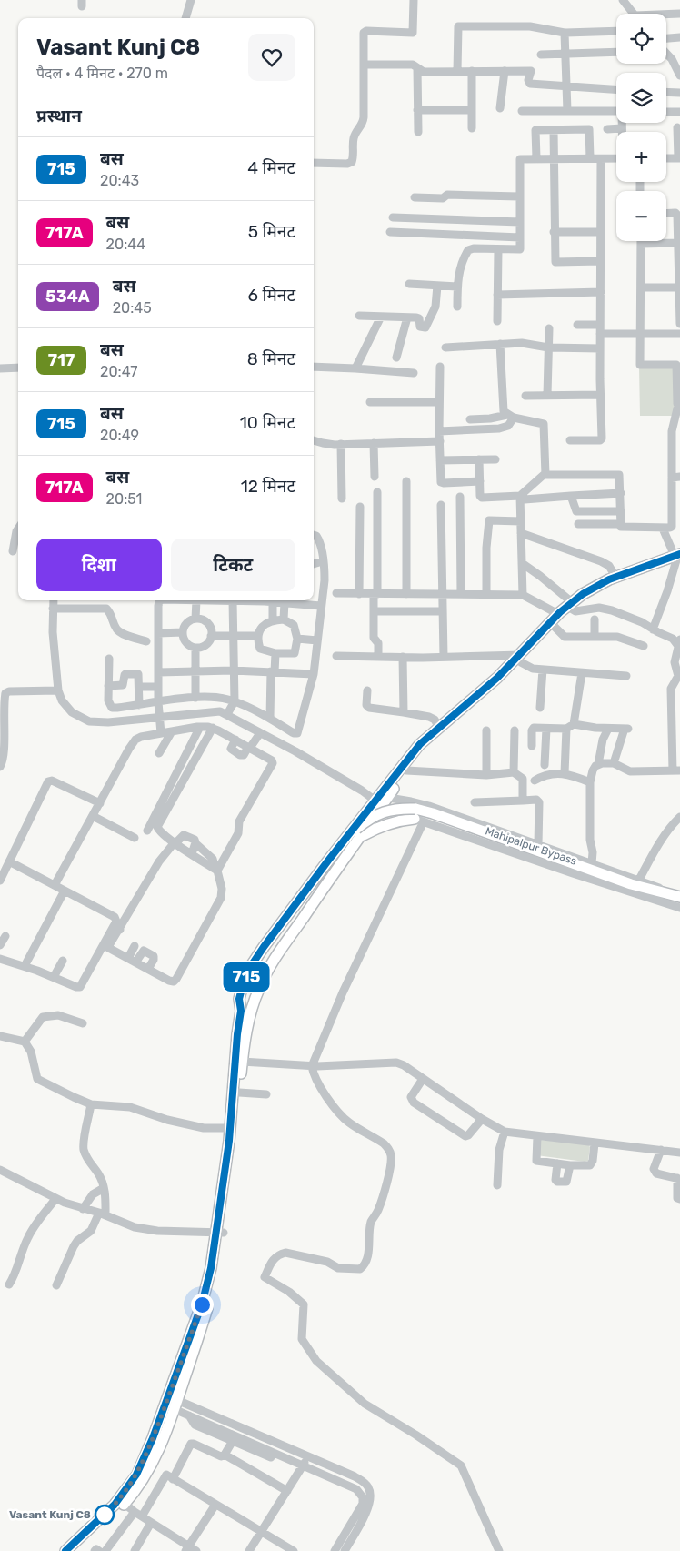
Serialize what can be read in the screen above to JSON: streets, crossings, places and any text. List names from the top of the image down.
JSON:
{
  "streets": {
    "street": ["Mahipalpur Bypass"]
  },
  "places": ["Vasant Kunj C8"],
  "lines": ["bus line 715"],
  "page": {
    "on_map": "715",
    "map_buttons": ["+", "−"],
    "heading": [
      ["Vasant Kunj C8", "पैदल · 4 मिनट · 270 m"],
      "प्रस्थान"
    ],
    "list": [
      {
        "mark": "715",
        "name": "बस",
        "note": "20:43",
        "value": "4 मिनट"
      },
      {
        "mark": "717A",
        "name": "बस",
        "note": "20:44",
        "value": "5 मिनट"
      },
      {
        "mark": "534A",
        "name": "बस",
        "note": "20:45",
        "value": "6 मिनट"
      },
      {
        "mark": "717",
        "name": "बस",
        "note": "20:47",
        "value": "8 मिनट"
      },
      {
        "mark": "715",
        "name": "बस",
        "note": "20:49",
        "value": "10 मिनट"
      },
      {
        "mark": "717A",
        "name": "बस",
        "note": "20:51",
        "value": "12 मिनट"
      }
    ],
    "buttons": ["दिशा", "टिकट"]
  }
}
